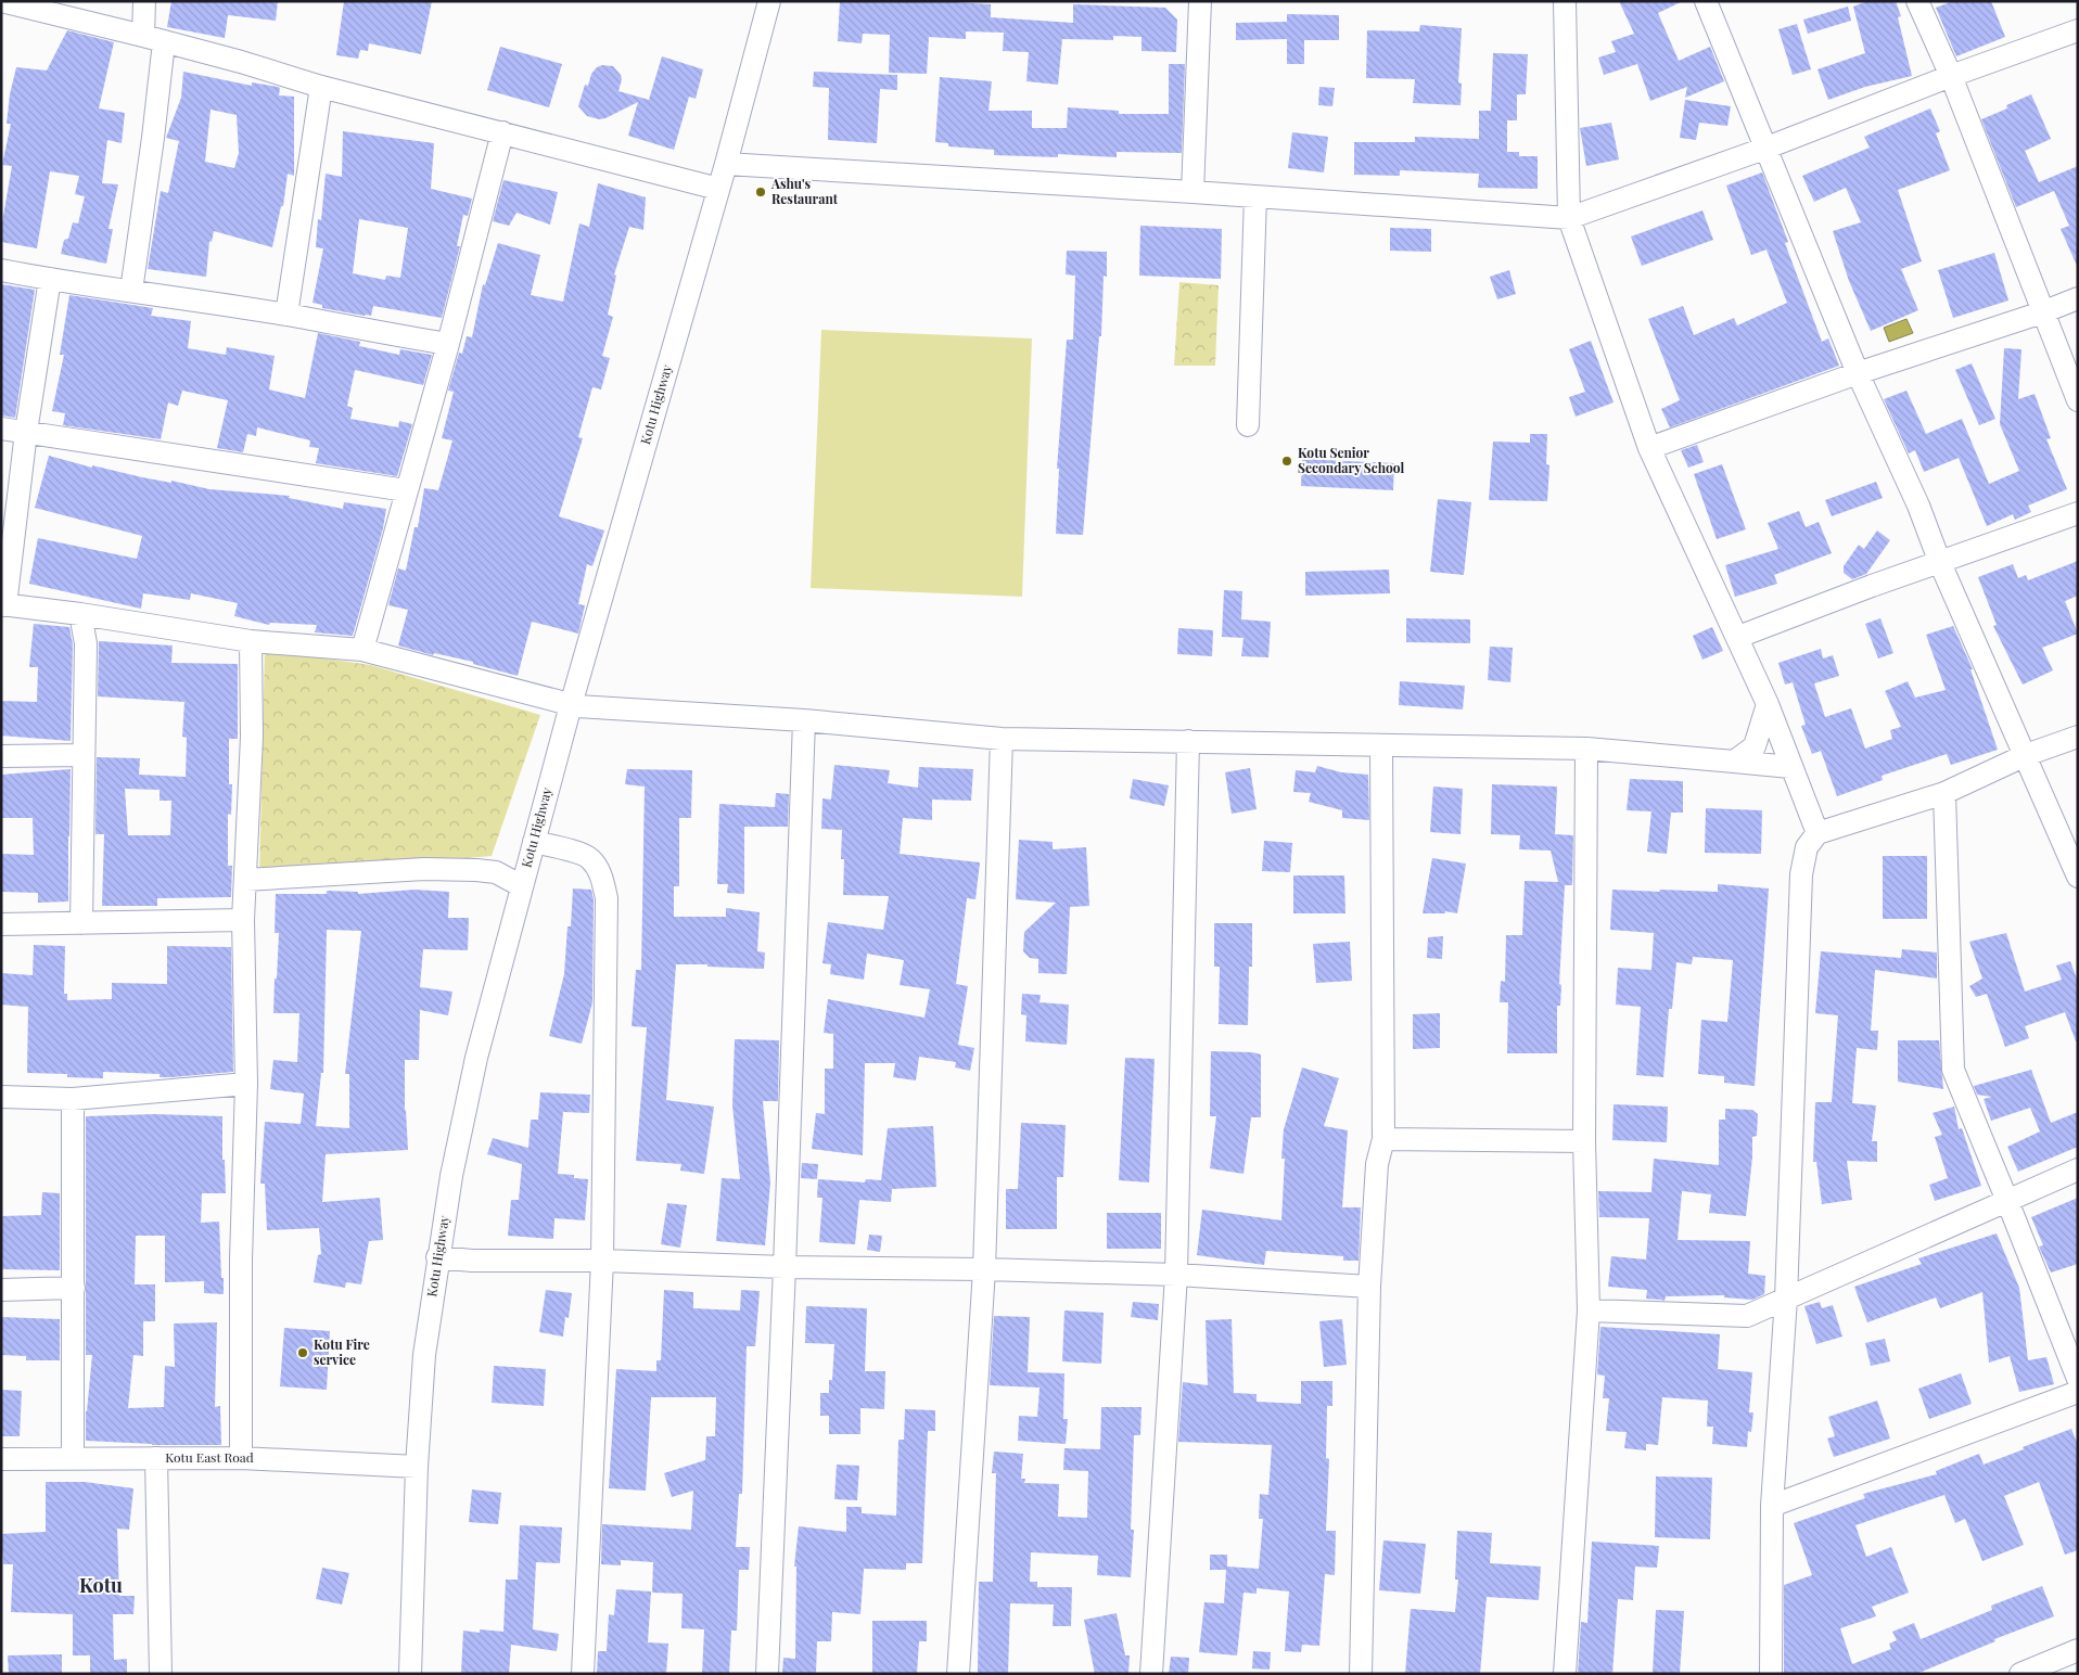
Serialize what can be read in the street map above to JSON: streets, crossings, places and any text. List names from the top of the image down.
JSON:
{
  "streets": {
    "street": ["Kotu Highway", "Kotu East Road"]
  },
  "crossings": [
    ["Kotu Highway", "Kotu East Road"]
  ],
  "districts": ["Kotu"],
  "places": ["Ashu's Restaurant", "Kotu Senior Secondary School", "Kotu Fire service"]
}
